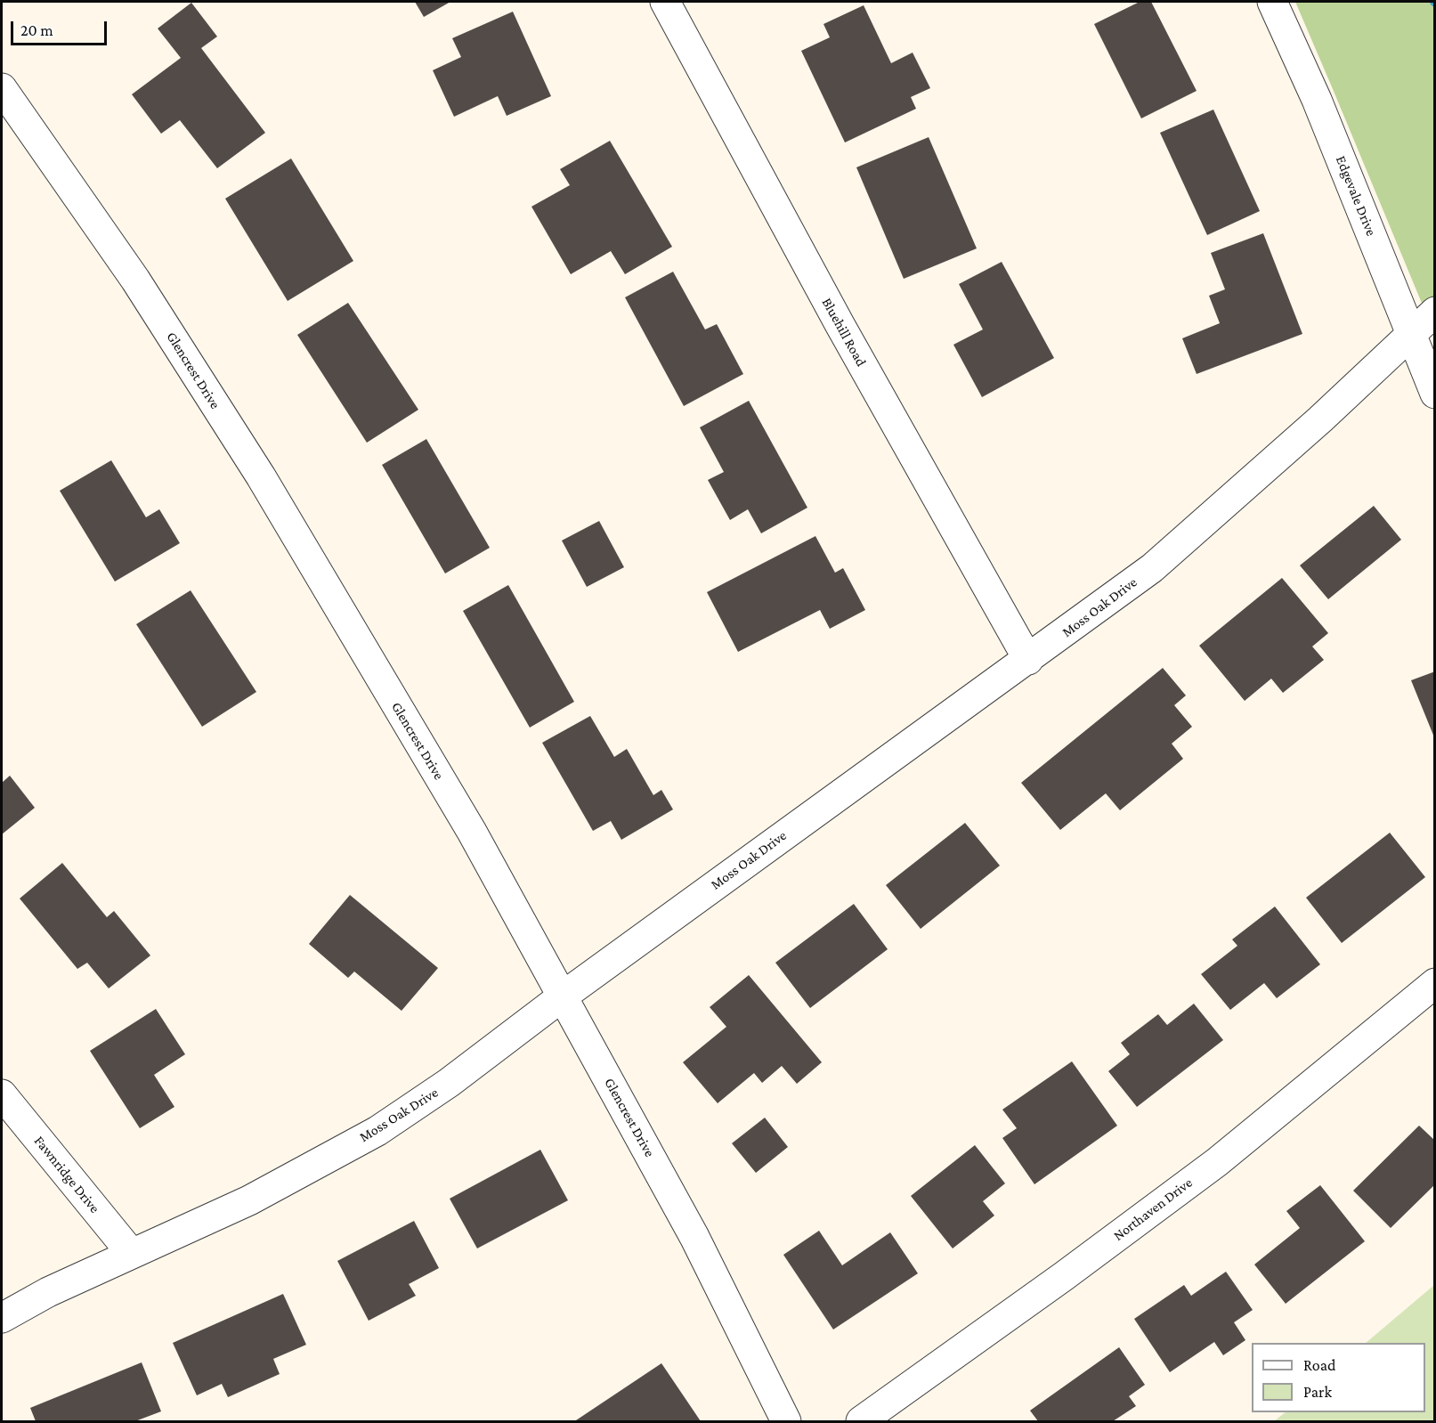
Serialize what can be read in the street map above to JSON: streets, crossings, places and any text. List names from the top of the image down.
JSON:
{
  "streets": {
    "street": [
      "Edgevale Drive",
      "Bluehill Road",
      "Glencrest Drive",
      "Moss Oak Drive",
      "Fawnridge Drive",
      "Northaven Drive"
    ]
  },
  "crossings": [
    ["Edgevale Drive", "Moss Oak Drive"],
    ["Bluehill Road", "Moss Oak Drive"],
    ["Glencrest Drive", "Moss Oak Drive"],
    ["Moss Oak Drive", "Fawnridge Drive"]
  ],
  "legend": ["Road", "Park"],
  "scale_bar": "20 m"
}
